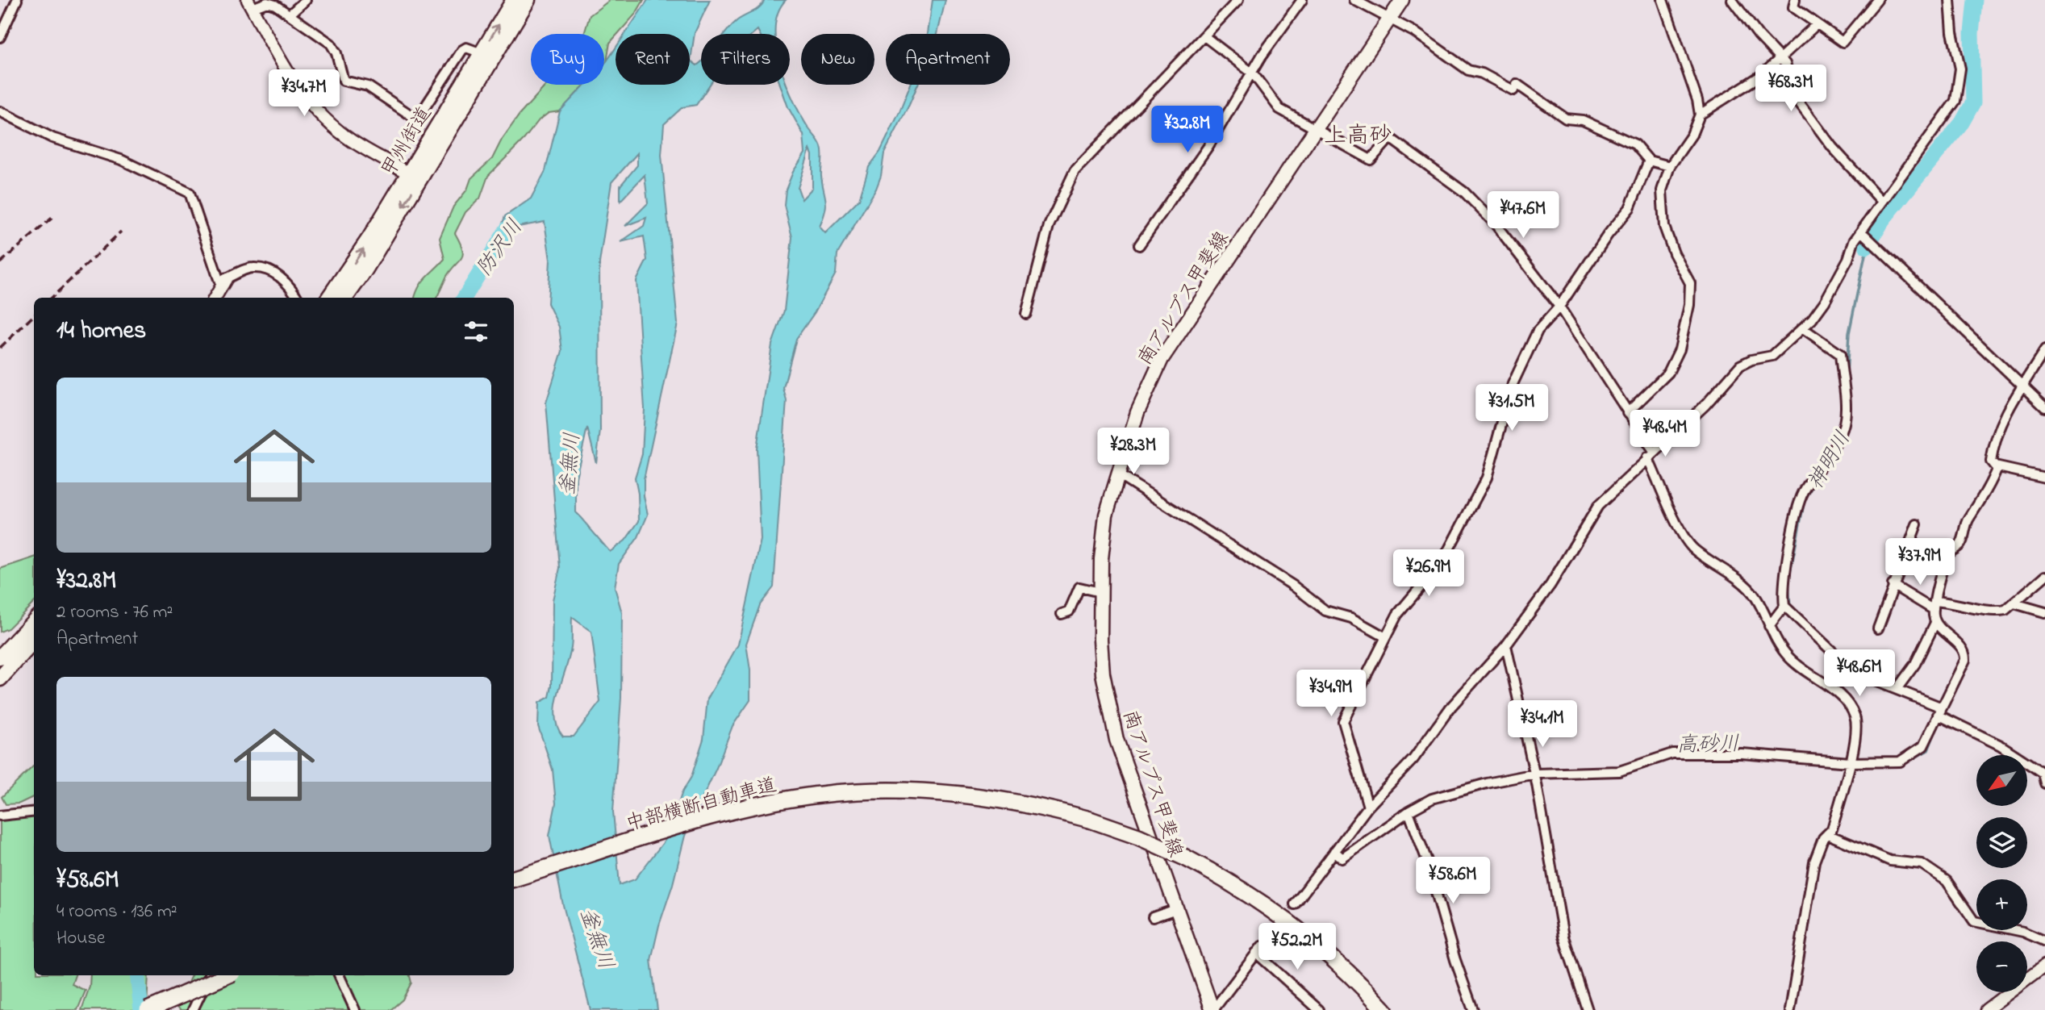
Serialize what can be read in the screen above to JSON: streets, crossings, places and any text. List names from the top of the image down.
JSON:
{
  "streets": {
    "highway": ["甲州街道", "中部横断自動車道"],
    "main road": ["南アルプス甲斐線"]
  },
  "districts": ["上高砂"],
  "water": [
    "防沢川",
    "神明川",
    "釜無川",
    "高砂川"
  ],
  "north": "bottom left",
  "page": {
    "chip": [
      "Buy",
      "Rent",
      "Filters",
      "New",
      "Apartment"
    ],
    "price": [
      "¥68.3M",
      "¥34.7M",
      "¥32.8M",
      "¥47.6M",
      "¥31.5M",
      "¥48.4M",
      "¥28.3M",
      "¥37.9M",
      "¥26.9M",
      "¥48.6M",
      "¥34.9M",
      "¥34.1M",
      "¥58.6M",
      "¥52.2M"
    ],
    "heading": "14 homes",
    "list": [
      {
        "name": "¥32.8M",
        "note": "2 rooms · 76 m² · Apartment"
      },
      {
        "name": "¥58.6M",
        "note": "4 rooms · 136 m² · House"
      }
    ],
    "map_buttons": ["+", "−"]
  }
}
